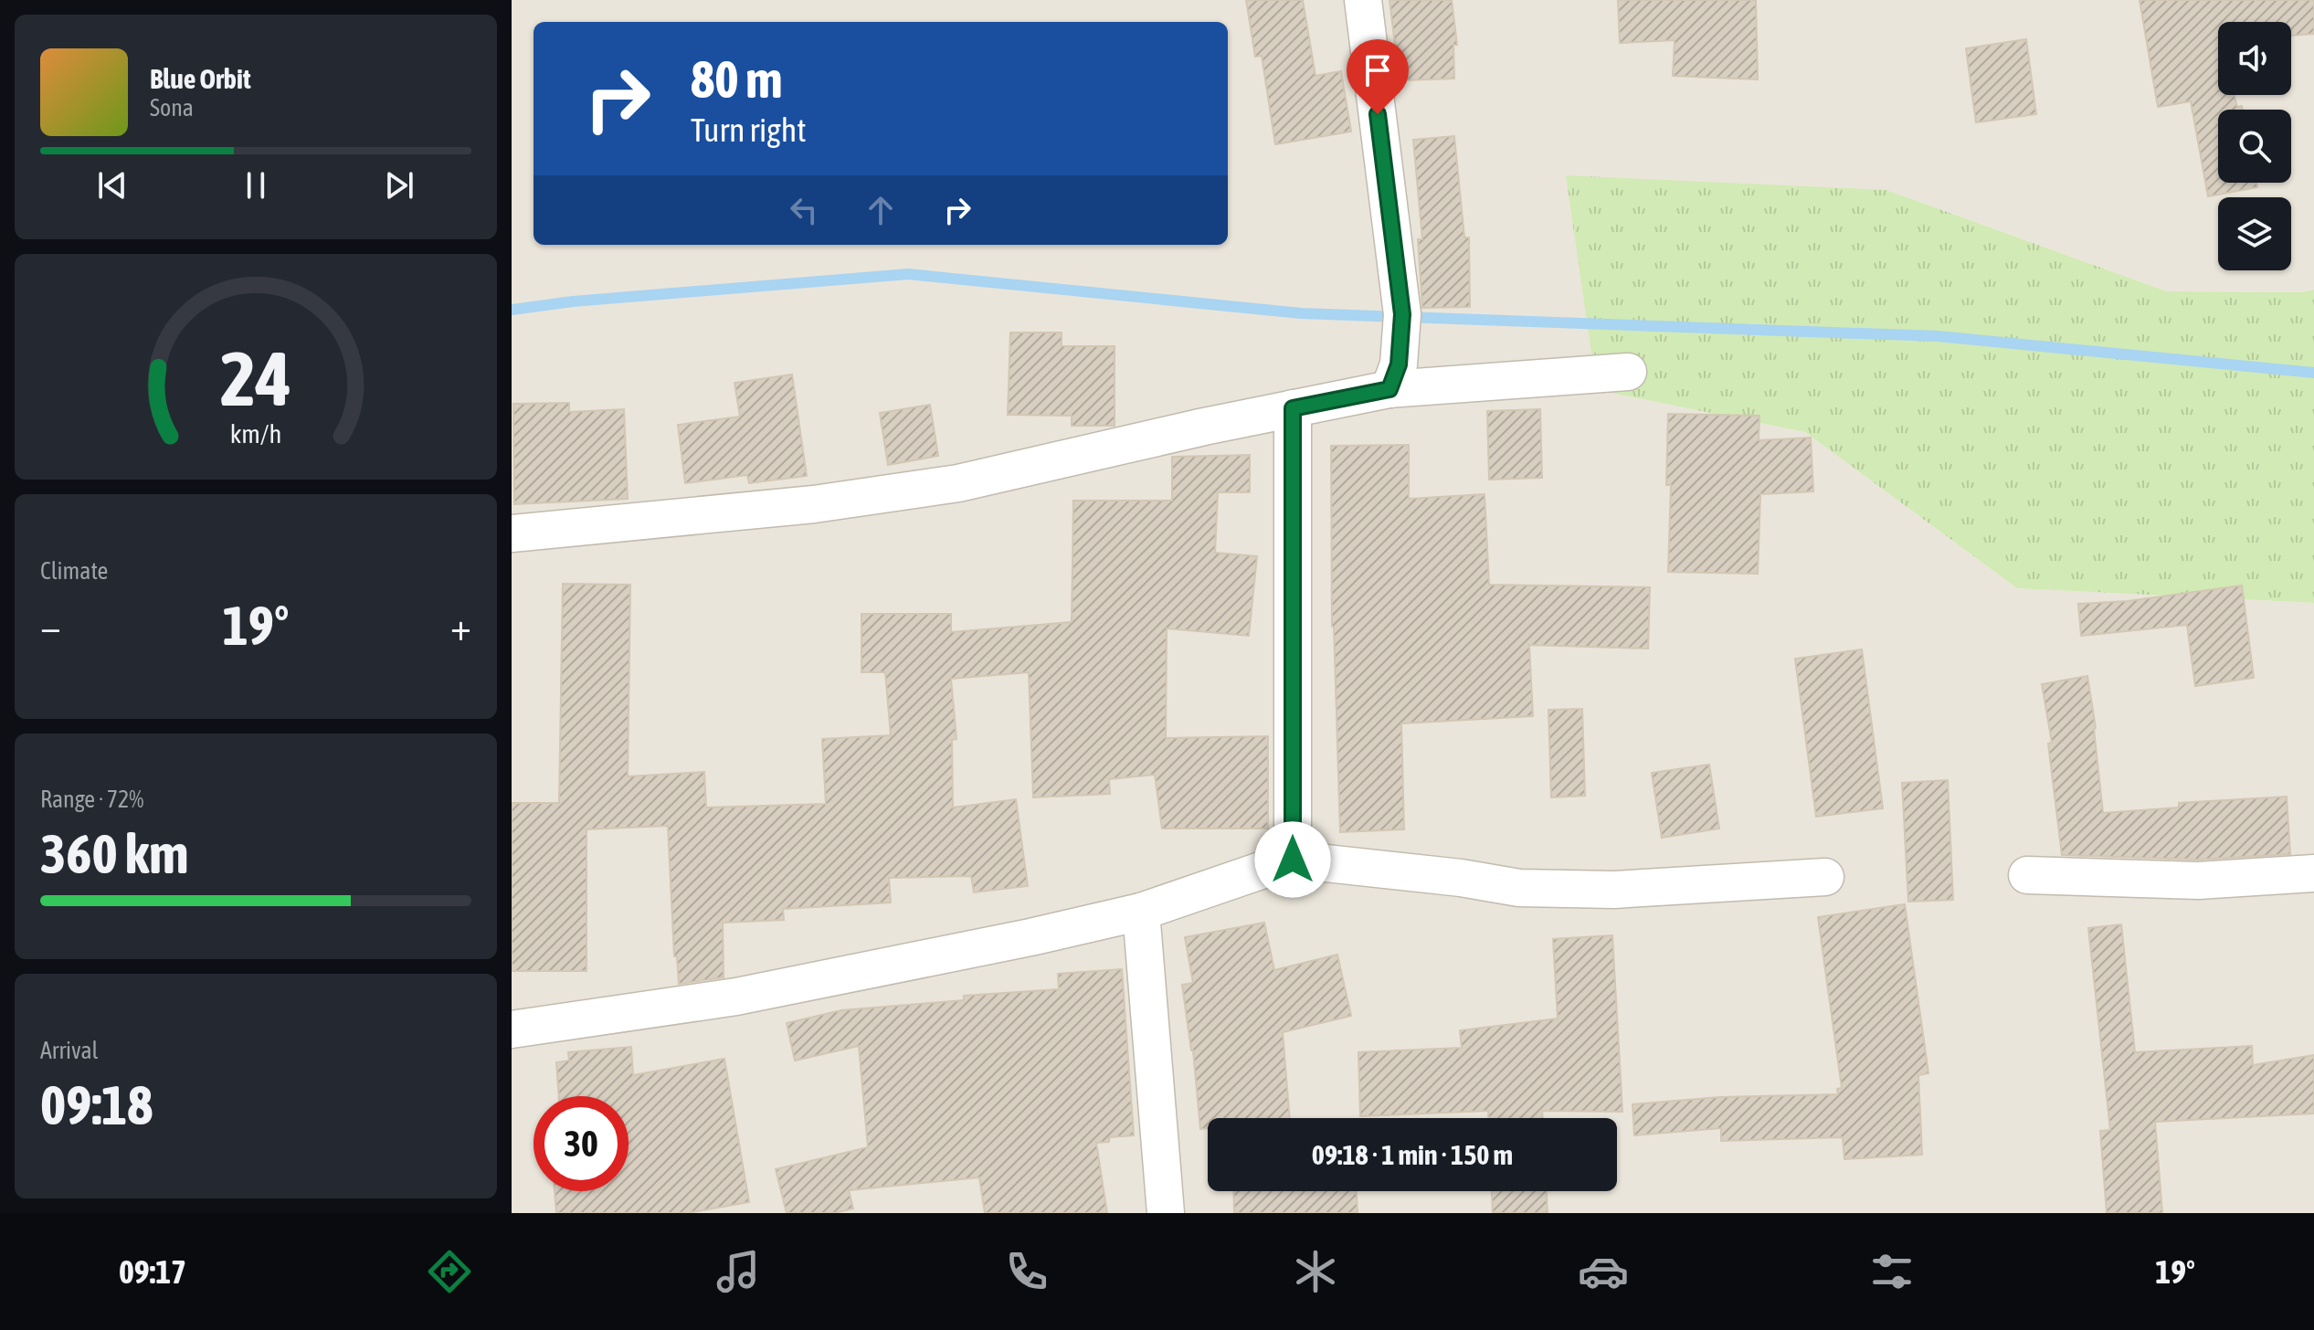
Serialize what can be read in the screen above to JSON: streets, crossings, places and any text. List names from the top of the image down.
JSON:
{
  "page": {
    "turn": ["80 m", "Turn right"],
    "song": ["Blue Orbit", "Sona"],
    "tile": [
      "Climate",
      ["Range · 72%", "360 km"],
      ["Arrival", "09:18"]
    ],
    "heat": ["−", "19°", "+"],
    "limit": "30",
    "trip": "09:18 · 1 min · 150 m",
    "tabs": ["09:17", "19°"],
    "gauge": ["24", "km/h"]
  }
}
